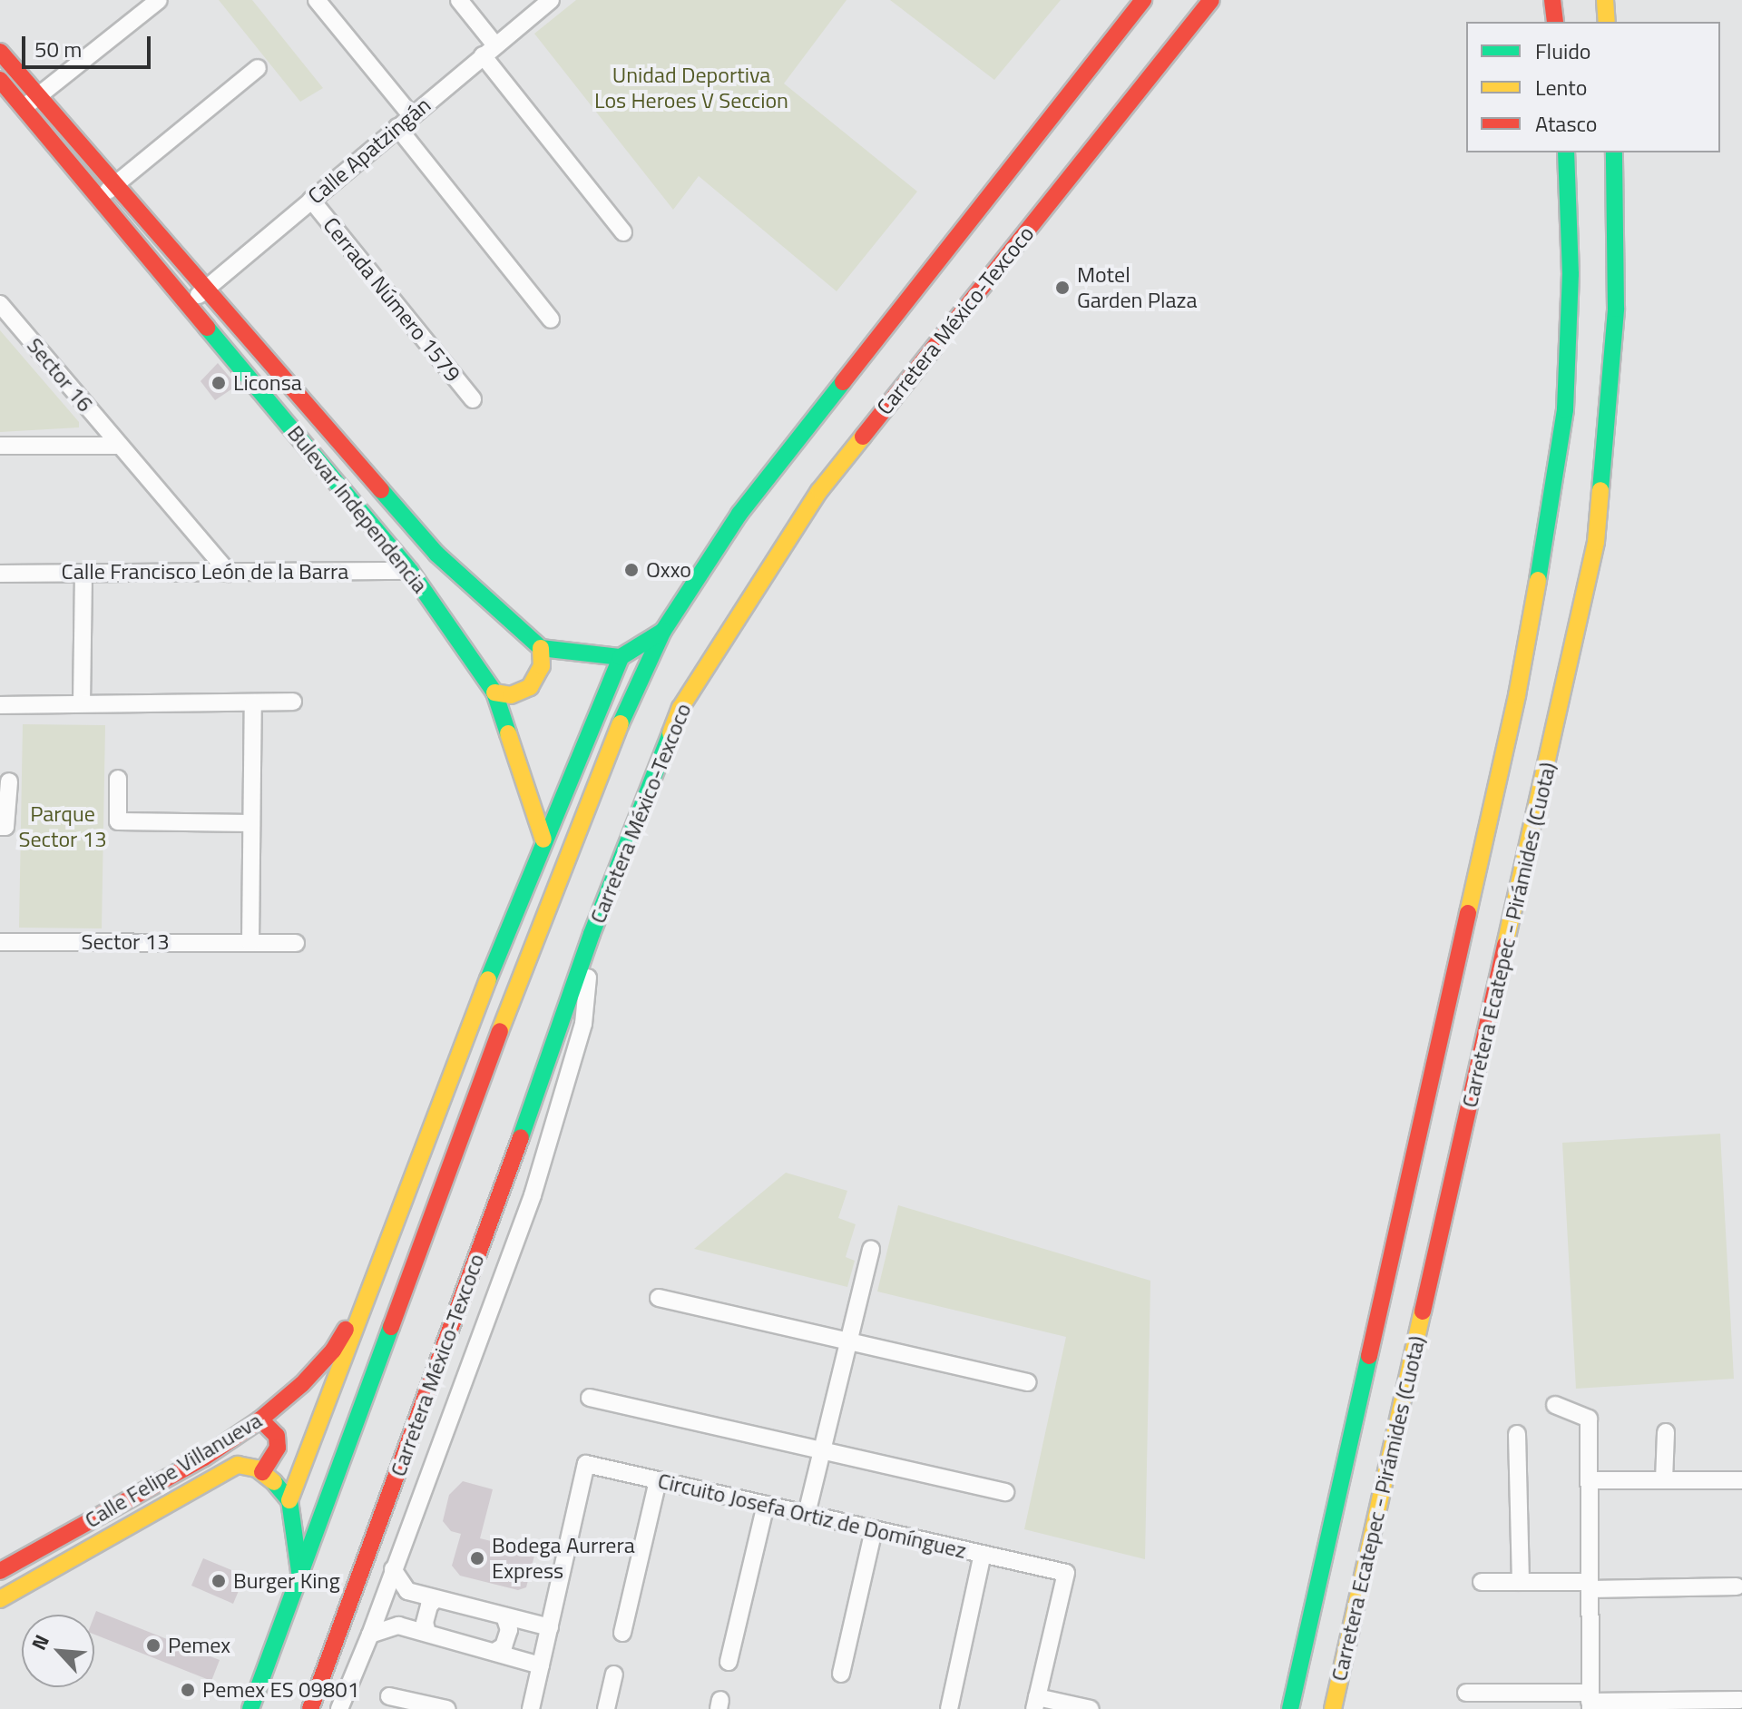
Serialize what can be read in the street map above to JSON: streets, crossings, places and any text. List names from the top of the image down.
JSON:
{
  "streets": {
    "main road": [
      "Carretera México-Texcoco",
      "Bulevar Independencia",
      "Carretera Ecatepec - Pirámides (Cuota)",
      "Calle Felipe Villanueva"
    ],
    "street": [
      "Calle Apatzingán",
      "Cerrada Número 1579",
      "Sector 16",
      "Calle Francisco León de la Barra",
      "Sector 13",
      "Circuito Josefa Ortiz de Domínguez"
    ]
  },
  "crossings": [
    ["Calle Apatzingán", "Cerrada Número 1579"],
    ["Calle Apatzingán", "Bulevar Independencia"],
    ["Sector 16", "Calle Francisco León de la Barra"],
    ["Bulevar Independencia", "Calle Francisco León de la Barra"]
  ],
  "parks": ["Unidad Deportiva Los Heroes V Seccion", "Parque Sector 13"],
  "places": [
    "Motel Garden Plaza",
    "Liconsa",
    "Oxxo",
    "Bodega Aurrera Express",
    "Burger King",
    "Pemex",
    "Pemex ES 09801"
  ],
  "legend": ["Fluido", "Lento", "Atasco"],
  "scale_bar": "50 m",
  "north": "top left"
}
